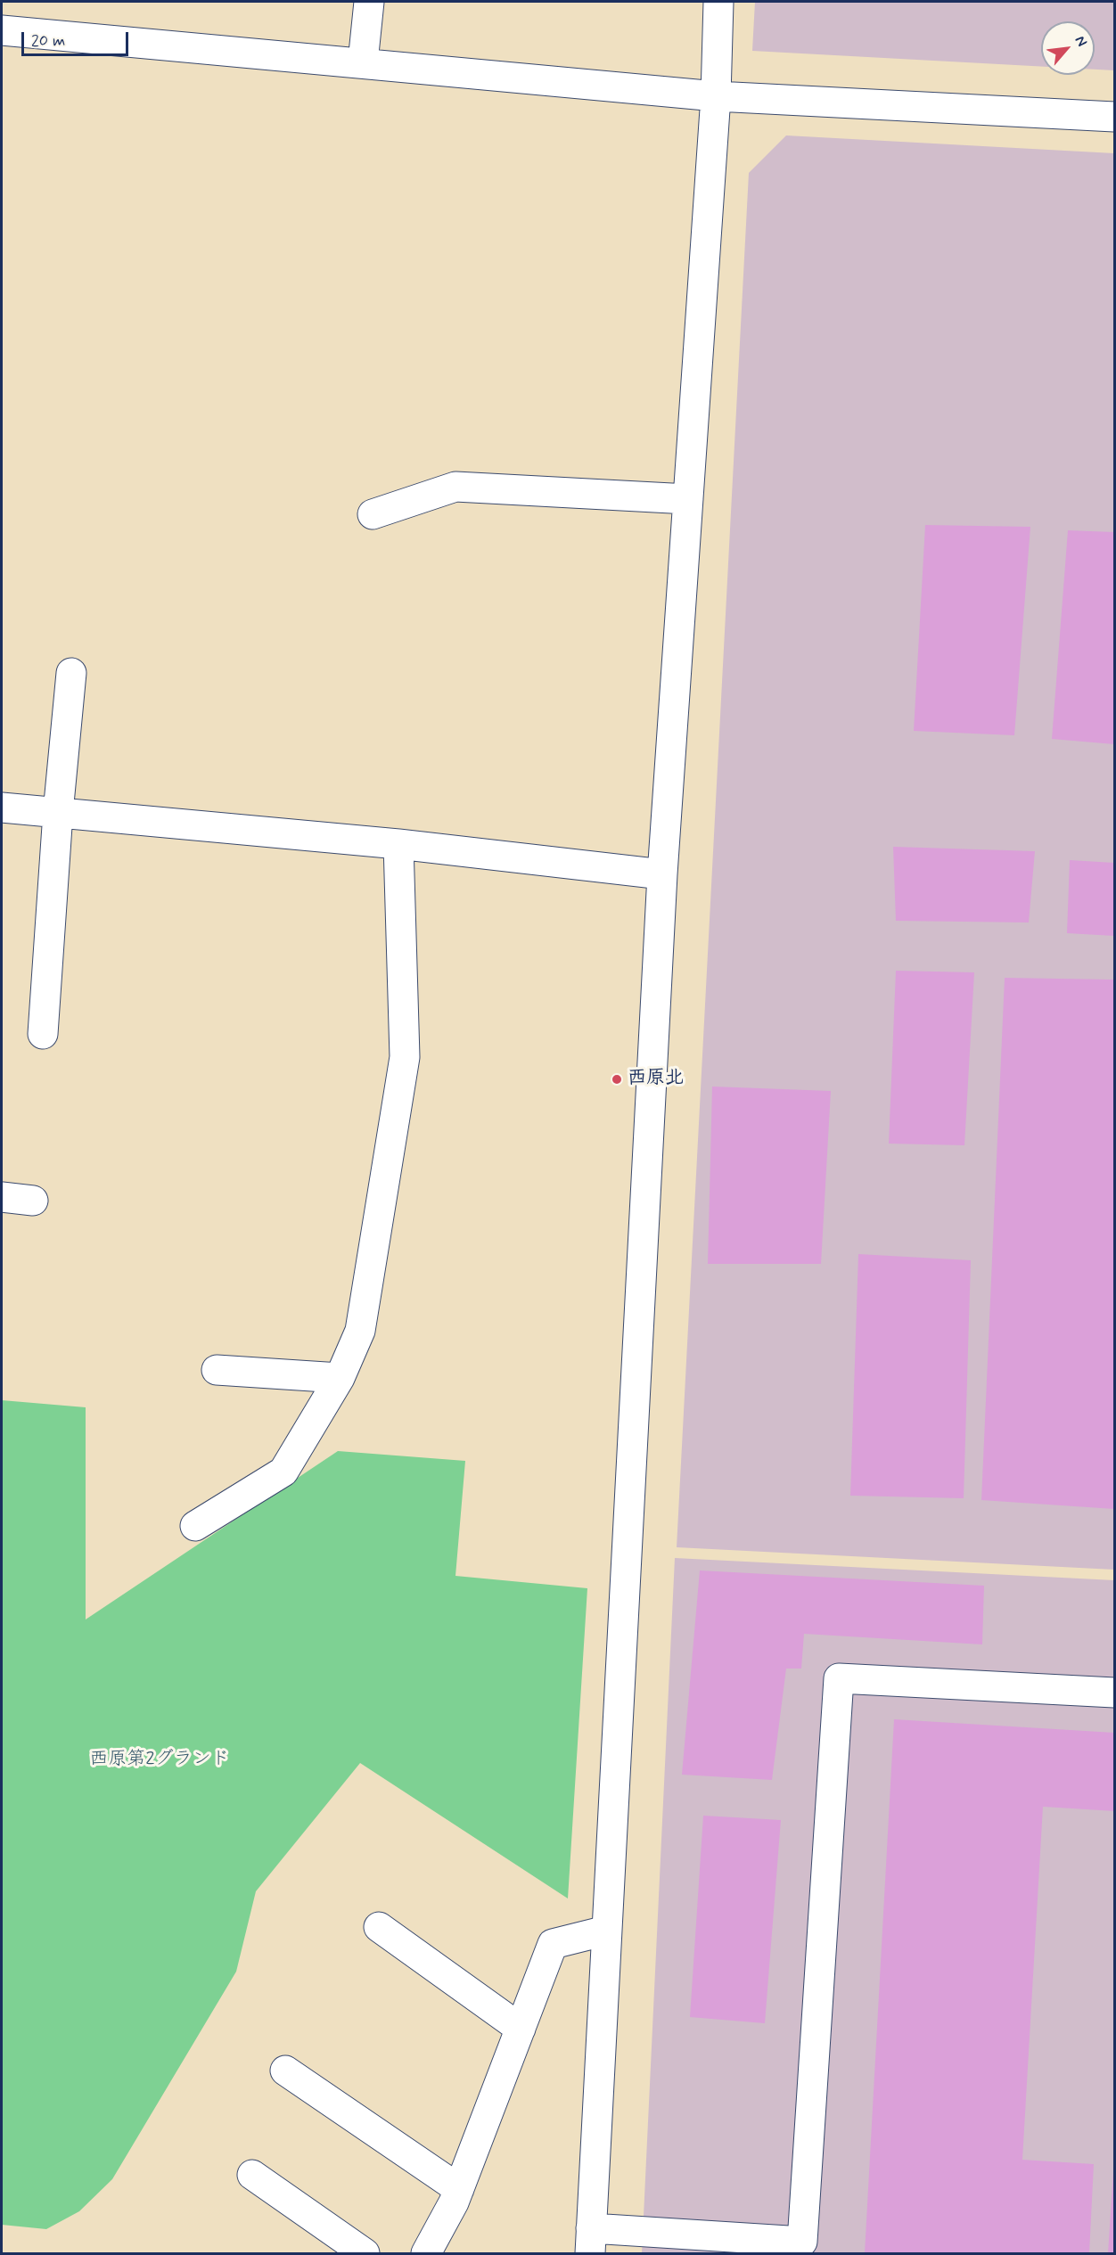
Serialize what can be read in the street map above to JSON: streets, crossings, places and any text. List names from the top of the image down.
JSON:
{
  "parks": ["西原第2グランド"],
  "places": ["西原北"],
  "scale_bar": "20 m",
  "north": "top right"
}
